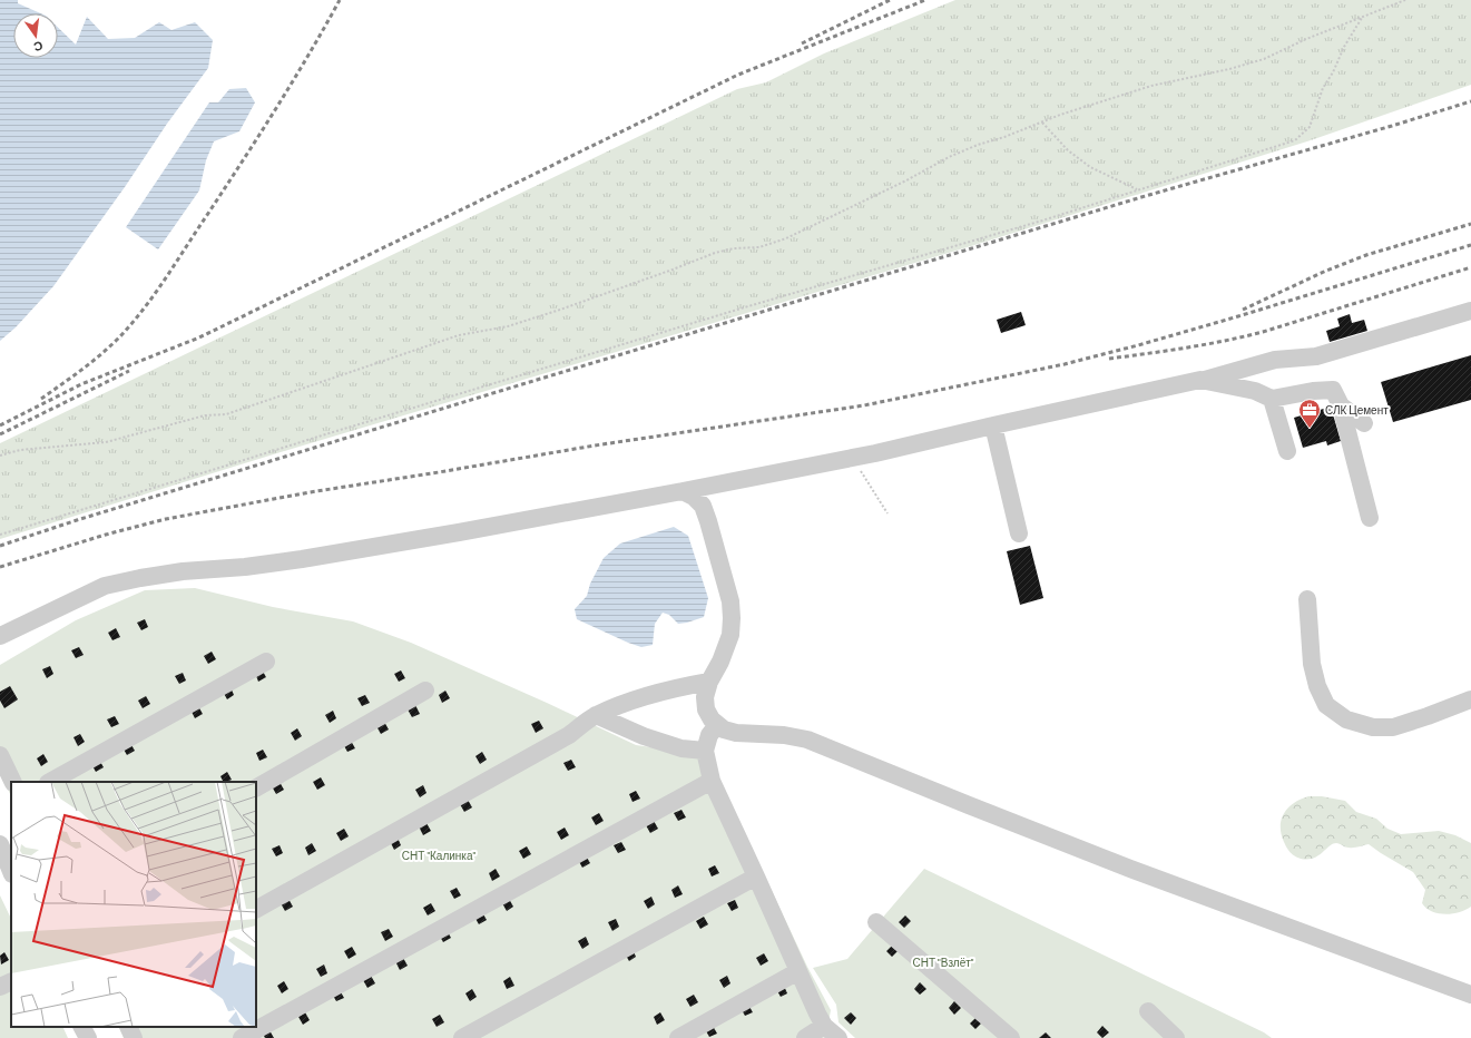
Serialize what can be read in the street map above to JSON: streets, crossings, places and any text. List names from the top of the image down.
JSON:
{
  "parks": ["СНТ \"Калинка\"", "СНТ \"Взлёт\""],
  "places": {
    "office": ["СЛК Цемент"]
  },
  "north": "bottom"
}
